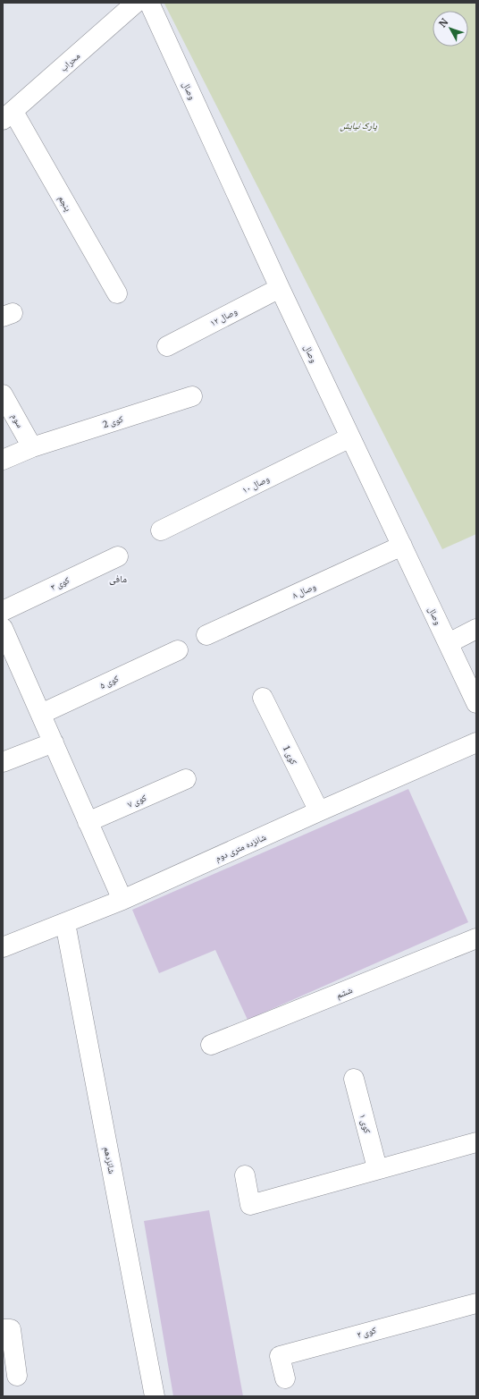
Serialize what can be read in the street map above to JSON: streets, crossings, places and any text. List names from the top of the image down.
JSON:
{
  "streets": {
    "street": [
      "محراب",
      "وصال",
      "پنجم",
      "وصال ۱۲",
      "سوم",
      "کوی 2",
      "وصال ۱۰",
      "کوی ۳",
      "وصال ۸",
      "کوی ۵",
      "کوی 1",
      "کوی ۷",
      "شانزده متری دوم",
      "ششم",
      "کوی ۱",
      "شانزدهم",
      "کوی ۲"
    ]
  },
  "crossings": [
    ["محراب", "پنجم"],
    ["وصال", "وصال ۱۲"],
    ["وصال", "وصال ۱۰"],
    ["وصال", "وصال ۸"],
    ["سوم", "کوی 2"],
    ["کوی 1", "شانزده متری دوم"],
    ["شانزده متری دوم", "شانزدهم"]
  ],
  "districts": ["مافی"],
  "parks": ["پارک نیایش"],
  "north": "top left"
}
